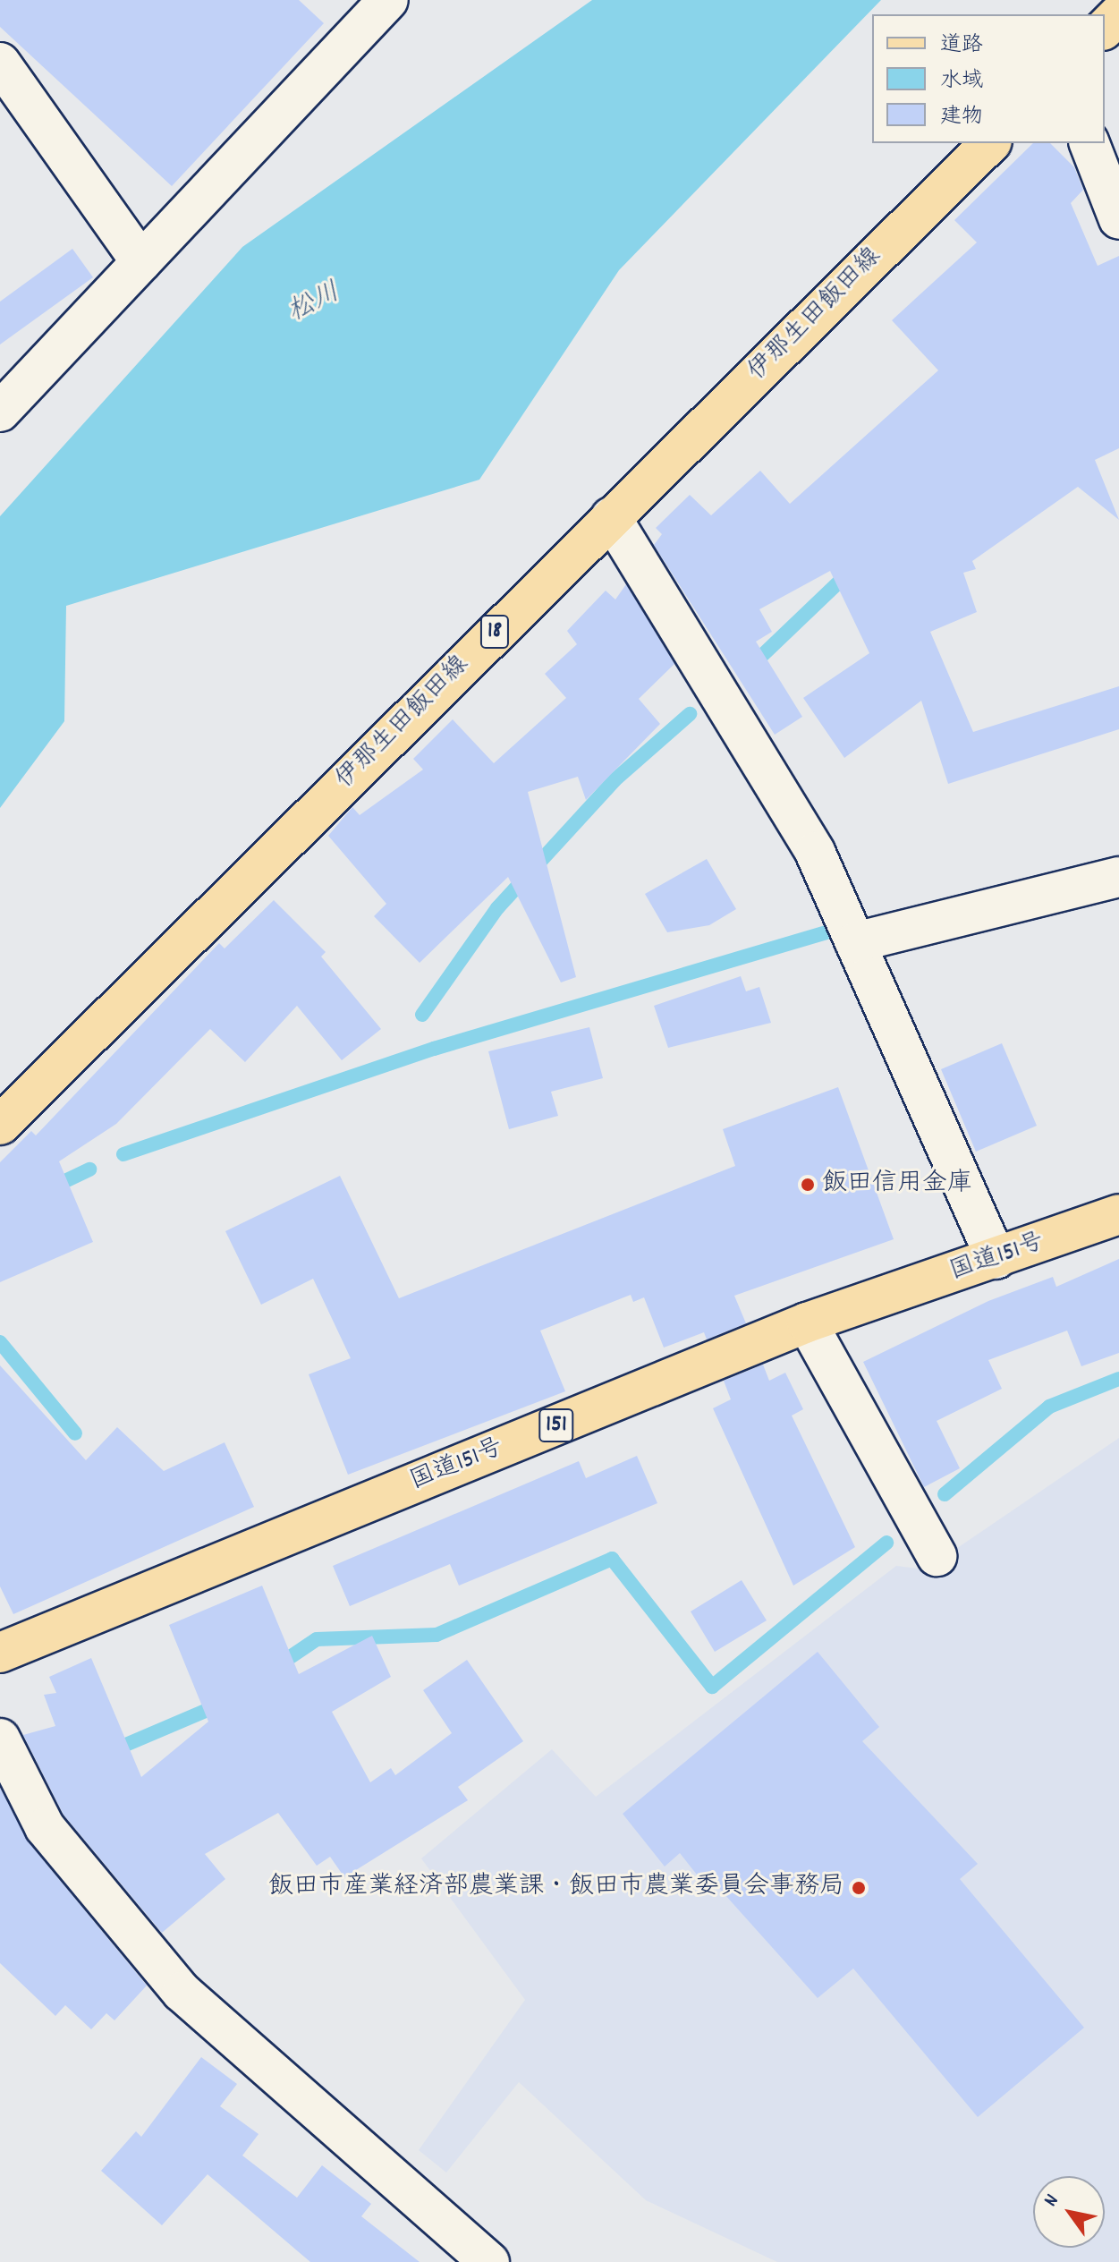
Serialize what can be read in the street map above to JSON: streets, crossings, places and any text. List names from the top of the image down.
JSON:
{
  "streets": {
    "main road": [
      "伊那生田飯田線",
      "18",
      "国道151号",
      "151"
    ]
  },
  "water": ["松川"],
  "places": ["飯田信用金庫", "飯田市産業経済部農業課・飯田市農業委員会事務局"],
  "legend": ["道路", "水域", "建物"],
  "north": "top left"
}
